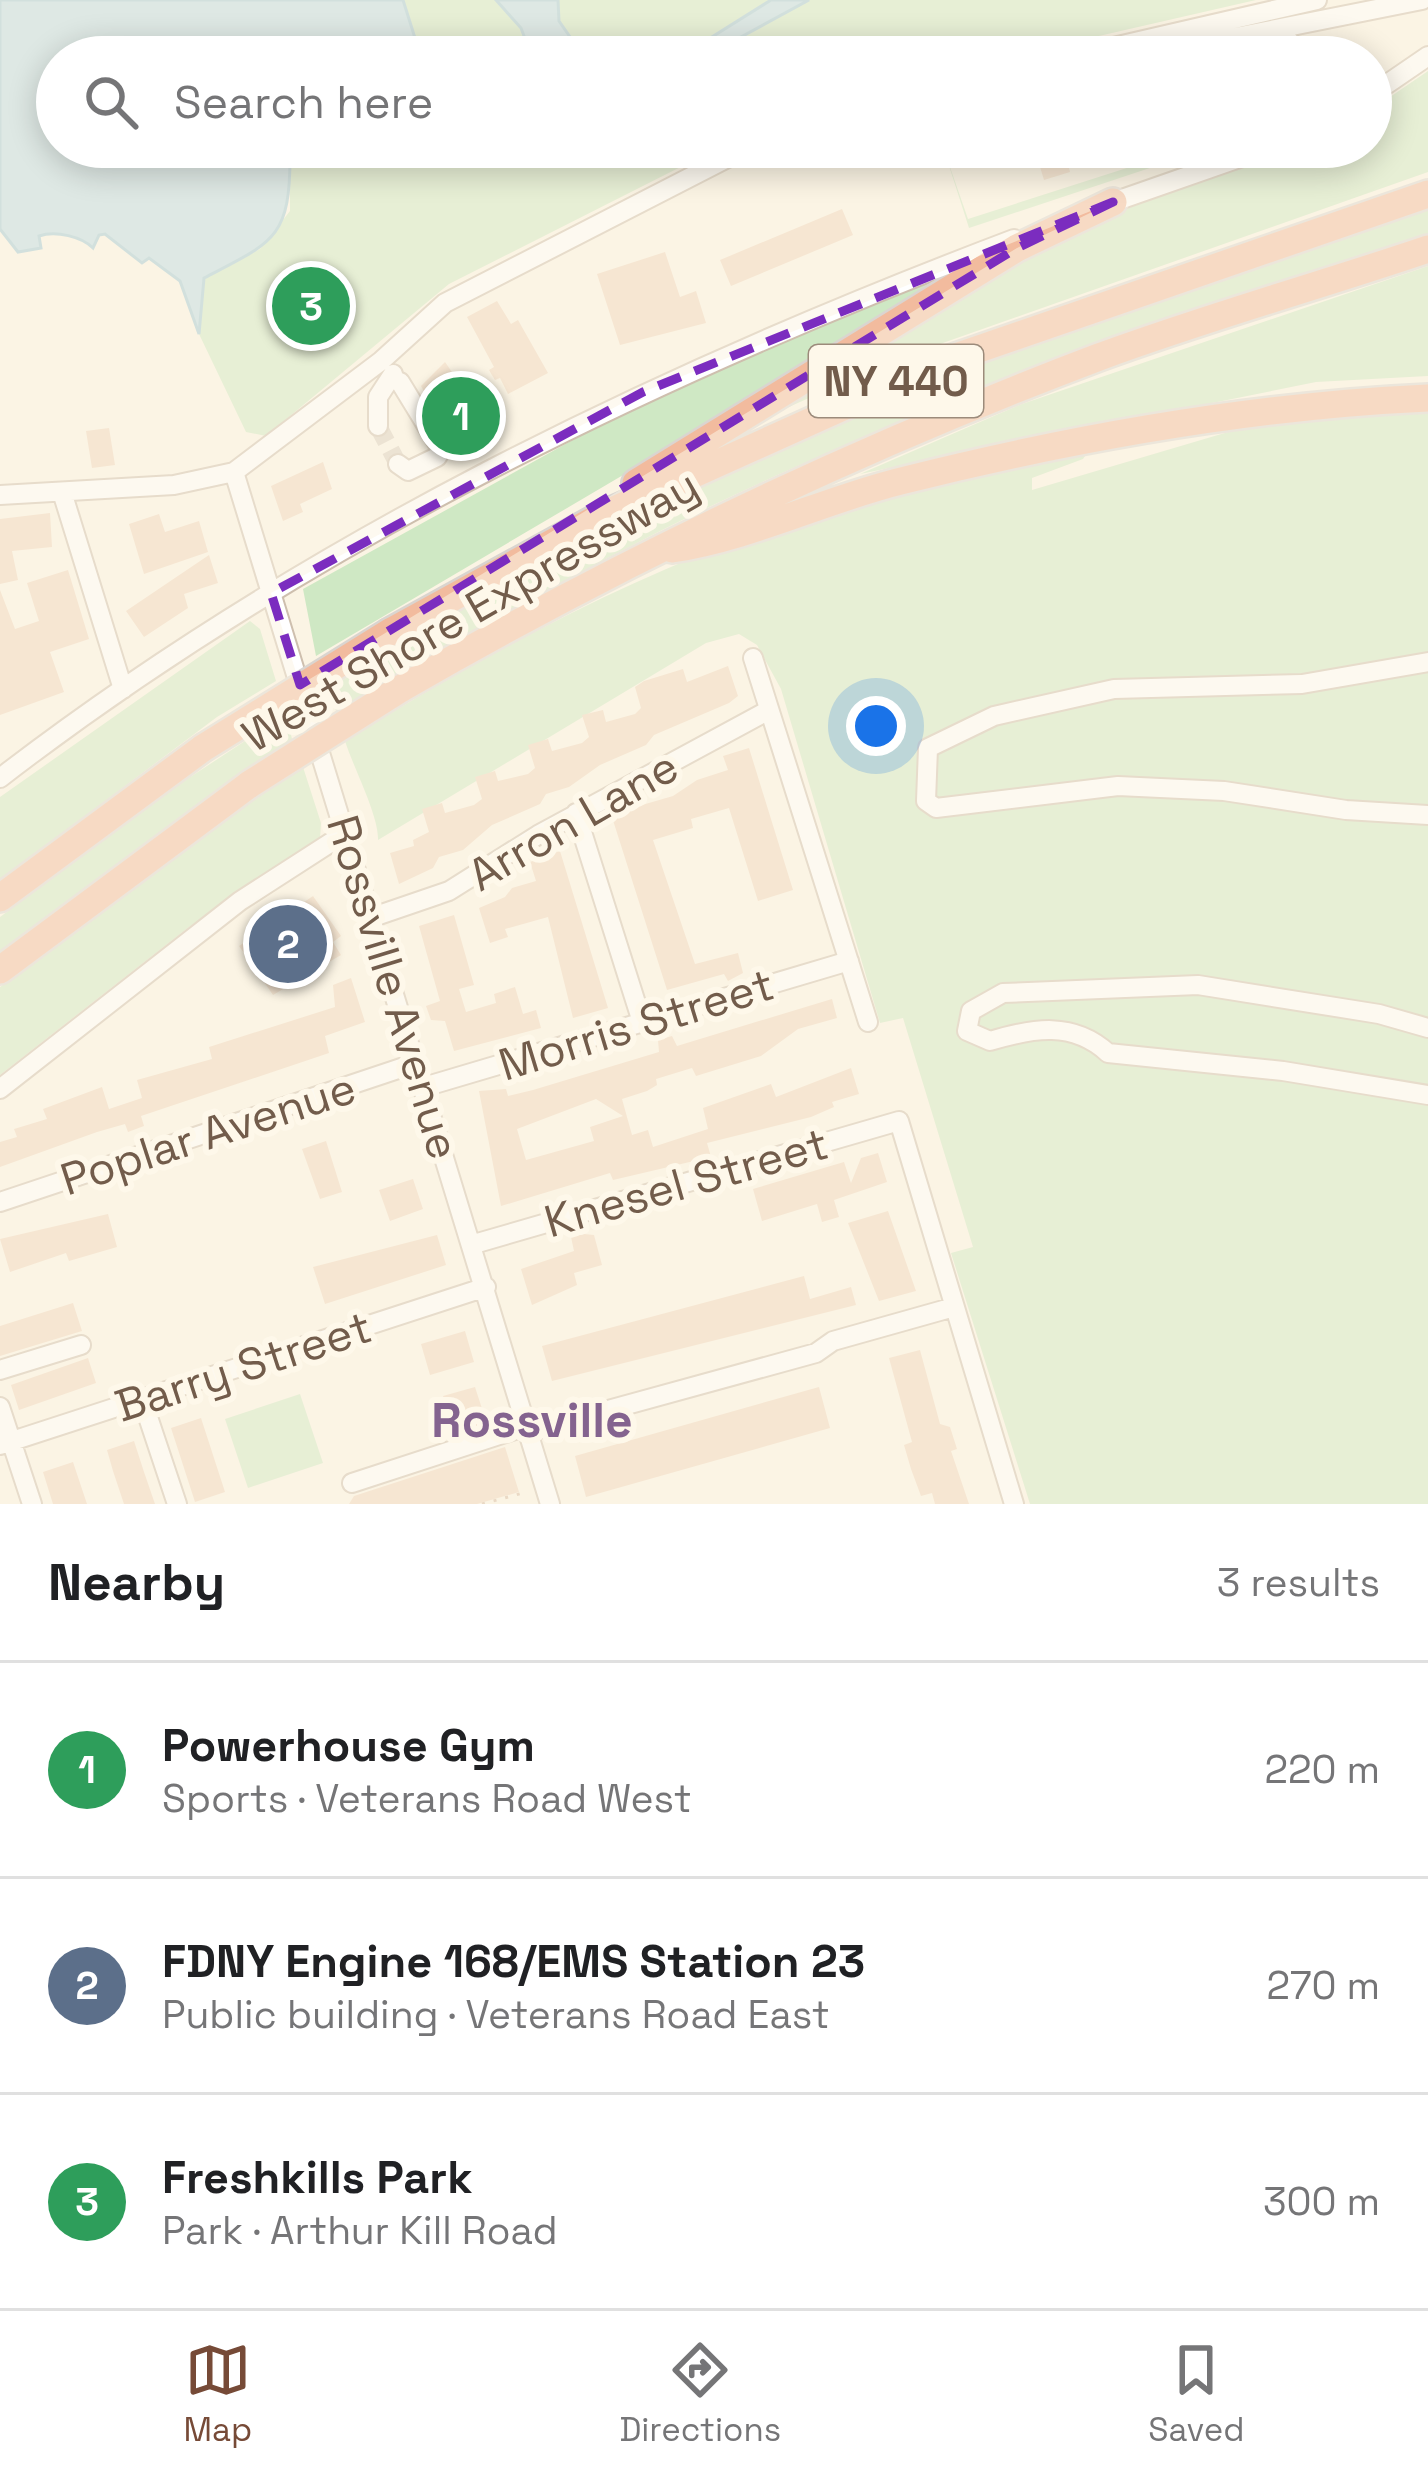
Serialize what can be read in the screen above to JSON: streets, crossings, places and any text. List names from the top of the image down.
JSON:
{
  "streets": {
    "highway": ["NY 440", "West Shore Expressway"],
    "street": [
      "Arron Lane",
      "Rossville Avenue",
      "Morris Street",
      "Poplar Avenue",
      "Knesel Street",
      "Barry Street"
    ]
  },
  "crossings": [
    ["Arron Lane", "Rossville Avenue"],
    ["Rossville Avenue", "Morris Street"],
    ["Rossville Avenue", "Poplar Avenue"],
    ["Rossville Avenue", "Knesel Street"],
    ["Rossville Avenue", "Barry Street"]
  ],
  "districts": ["Rossville"],
  "page": {
    "search": "Search here",
    "pins": ["3", "1", "2"],
    "heading": ["Nearby", "3 results"],
    "list": [
      {
        "mark": "1",
        "name": "Powerhouse Gym",
        "note": "Sports · Veterans Road West",
        "value": "220 m"
      },
      {
        "mark": "2",
        "name": "FDNY Engine 168/EMS Station 23",
        "note": "Public building · Veterans Road East",
        "value": "270 m"
      },
      {
        "mark": "3",
        "name": "Freshkills Park",
        "note": "Park · Arthur Kill Road",
        "value": "300 m"
      }
    ],
    "nav": ["Map", "Directions", "Saved"]
  }
}
